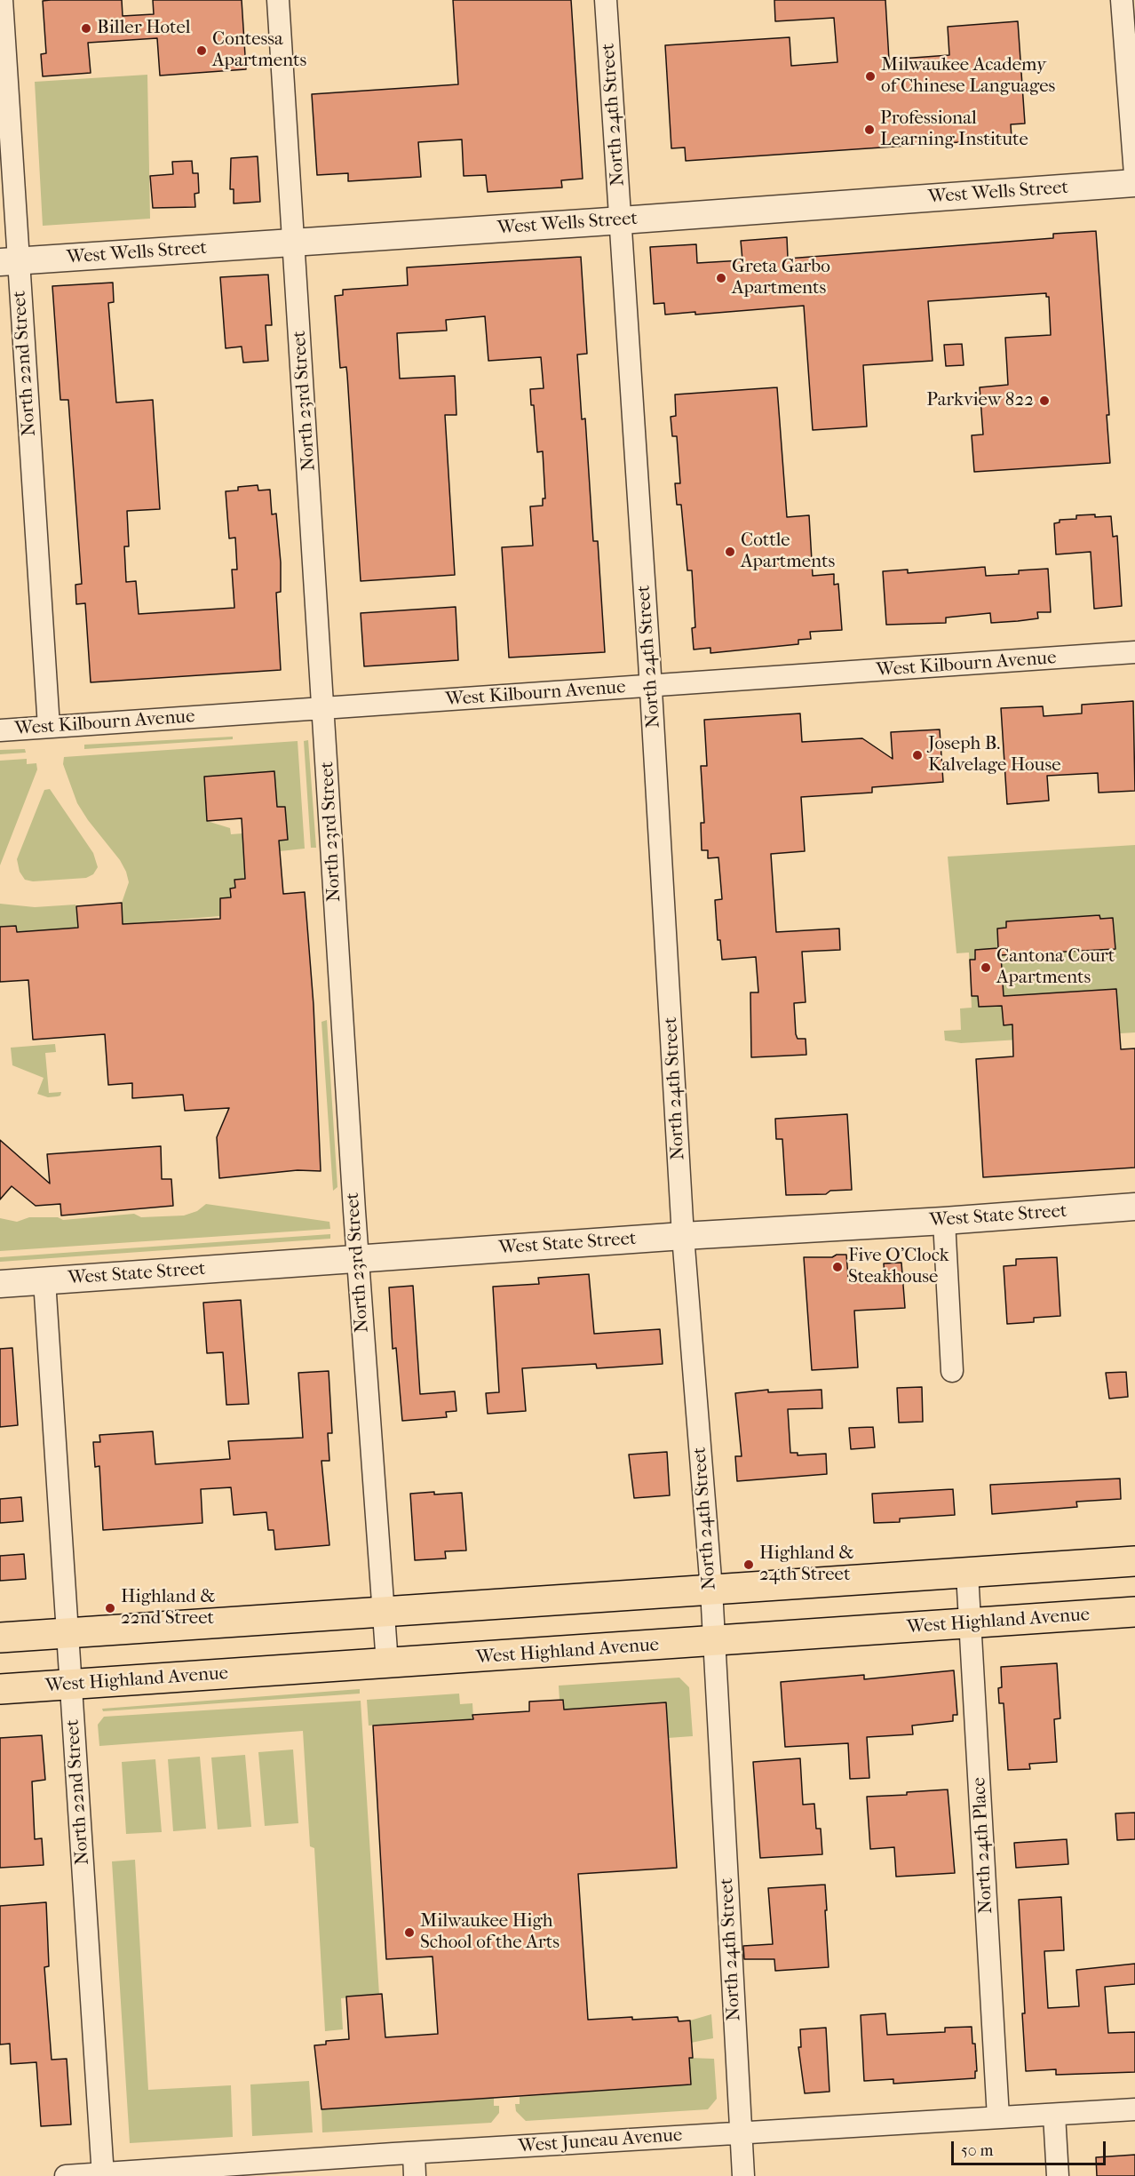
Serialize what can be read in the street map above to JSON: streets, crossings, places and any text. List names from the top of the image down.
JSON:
{
  "streets": {
    "main road": ["West Highland Avenue"],
    "street": [
      "North 24th Street",
      "West Wells Street",
      "North 22nd Street",
      "North 23rd Street",
      "West Kilbourn Avenue",
      "West State Street",
      "North 24th Place",
      "West Juneau Avenue"
    ]
  },
  "crossings": [
    ["North 24th Street", "West Wells Street"],
    ["North 24th Street", "West Kilbourn Avenue"],
    ["North 24th Street", "West State Street"],
    ["North 24th Street", "West Highland Avenue"],
    ["North 24th Street", "West Juneau Avenue"],
    ["West Wells Street", "North 22nd Street"],
    ["West Wells Street", "North 23rd Street"],
    ["North 22nd Street", "West Kilbourn Avenue"],
    ["North 22nd Street", "West State Street"],
    ["North 22nd Street", "West Highland Avenue"],
    ["North 22nd Street", "West Juneau Avenue"],
    ["North 23rd Street", "West Kilbourn Avenue"],
    ["North 23rd Street", "West State Street"],
    ["North 23rd Street", "West Highland Avenue"],
    ["West Highland Avenue", "North 24th Place"],
    ["North 24th Place", "West Juneau Avenue"]
  ],
  "places": [
    "Biller Hotel",
    "Contessa Apartments",
    "Milwaukee Academy of Chinese Languages",
    "Professional Learning Institute",
    "Greta Garbo Apartments",
    "Parkview 822",
    "Cottle Apartments",
    "Joseph B. Kalvelage House",
    "Cantona Court Apartments",
    "Five O'Clock Steakhouse",
    "Highland & 24th Street",
    "Highland & 22nd Street",
    "Milwaukee High School of the Arts"
  ],
  "scale_bar": "50 m"
}
